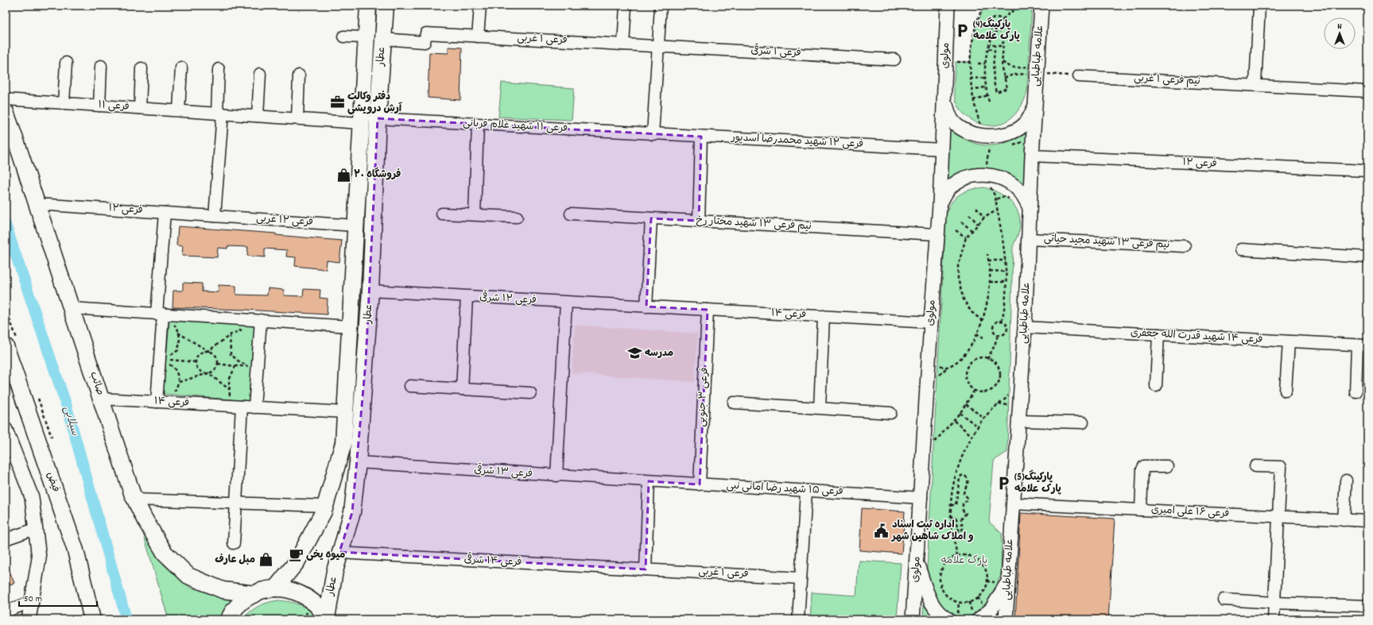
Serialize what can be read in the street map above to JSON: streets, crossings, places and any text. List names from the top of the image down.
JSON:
{
  "streets": {
    "main road": ["عطار", "صائب", "فیض"],
    "street": [
      "فرعی ۱ غربی",
      "فرعی ۱ شرقی",
      "مولوی",
      "علامه طباطبایی",
      "نیم فرعی ۱ غربی",
      "فرعی ۱۱",
      "فرعی ۱۱ شهید غلام قربانی",
      "فرعی ۱۲ شهید محمدرضا اسدپور",
      "فرعی ۱۲",
      "فرعی ۱۲ غربی",
      "نیم فرعی ۱۳ شهید مختار رخ",
      "نیم فرعی ۱۳ شهید مجید حیاتی",
      "فرعی ۱۲ شرقی",
      "فرعی ۱۴",
      "فرعی ۱۴ شهید قدرت الله جعفری",
      "فرعی ۳ جنوبی",
      "فرعی ۱۳ شرقی",
      "فرعی ۱۵ شهید رضا امانی نبی",
      "فرعی ۱۶ علی امیری",
      "فرعی ۱۴ شرقی"
    ]
  },
  "crossings": [
    ["فرعی ۱ غربی", "فرعی ۱ شرقی"],
    ["فرعی ۱ غربی", "عطار"],
    ["فرعی ۱ غربی", "فرعی ۱۴ شرقی"],
    ["مولوی", "فرعی ۱۲ شهید محمدرضا اسدپور"],
    ["مولوی", "نیم فرعی ۱۳ شهید مختار رخ"],
    ["مولوی", "فرعی ۱۴"],
    ["مولوی", "فرعی ۱۵ شهید رضا امانی نبی"],
    ["علامه طباطبایی", "فرعی ۱۲"],
    ["علامه طباطبایی", "نیم فرعی ۱۳ شهید مجید حیاتی"],
    ["علامه طباطبایی", "فرعی ۱۴ شهید قدرت الله جعفری"],
    ["علامه طباطبایی", "فرعی ۱۶ علی امیری"],
    ["عطار", "فرعی ۱۱"],
    ["عطار", "فرعی ۱۱ شهید غلام قربانی"],
    ["عطار", "فرعی ۱۲ غربی"],
    ["عطار", "فرعی ۱۲ شرقی"],
    ["عطار", "فرعی ۱۴"],
    ["عطار", "فرعی ۱۳ شرقی"],
    ["عطار", "فرعی ۱۴ شرقی"],
    ["فرعی ۱۱ شهید غلام قربانی", "فرعی ۱۲ شهید محمدرضا اسدپور"],
    ["فرعی ۱۲", "فرعی ۱۲ غربی"],
    ["فرعی ۱۲", "صائب"],
    ["فرعی ۱۲ شرقی", "فرعی ۱۴"],
    ["فرعی ۱۴", "صائب"],
    ["فرعی ۱۴", "فرعی ۳ جنوبی"],
    ["فرعی ۳ جنوبی", "فرعی ۱۵ شهید رضا امانی نبی"],
    ["فرعی ۱۳ شرقی", "فرعی ۱۵ شهید رضا امانی نبی"]
  ],
  "water": ["سیلابی"],
  "parks": ["پارک علامه"],
  "places": {
    "parking": ["پارکینگ(4) پارک علامه", "پارکینگ(5) پارک علامه"],
    "office": ["دفتر وکالت آرش درویشی"],
    "shop": ["فروشگاه ۲۰", "مبل عارف"],
    "school or university": ["مدرسه"],
    "public building": ["اداره ثبت اسناد و املاک شاهین شهر"],
    "cafe": ["میوه یخی"]
  },
  "scale_bar": "50 m",
  "north": "top"
}
